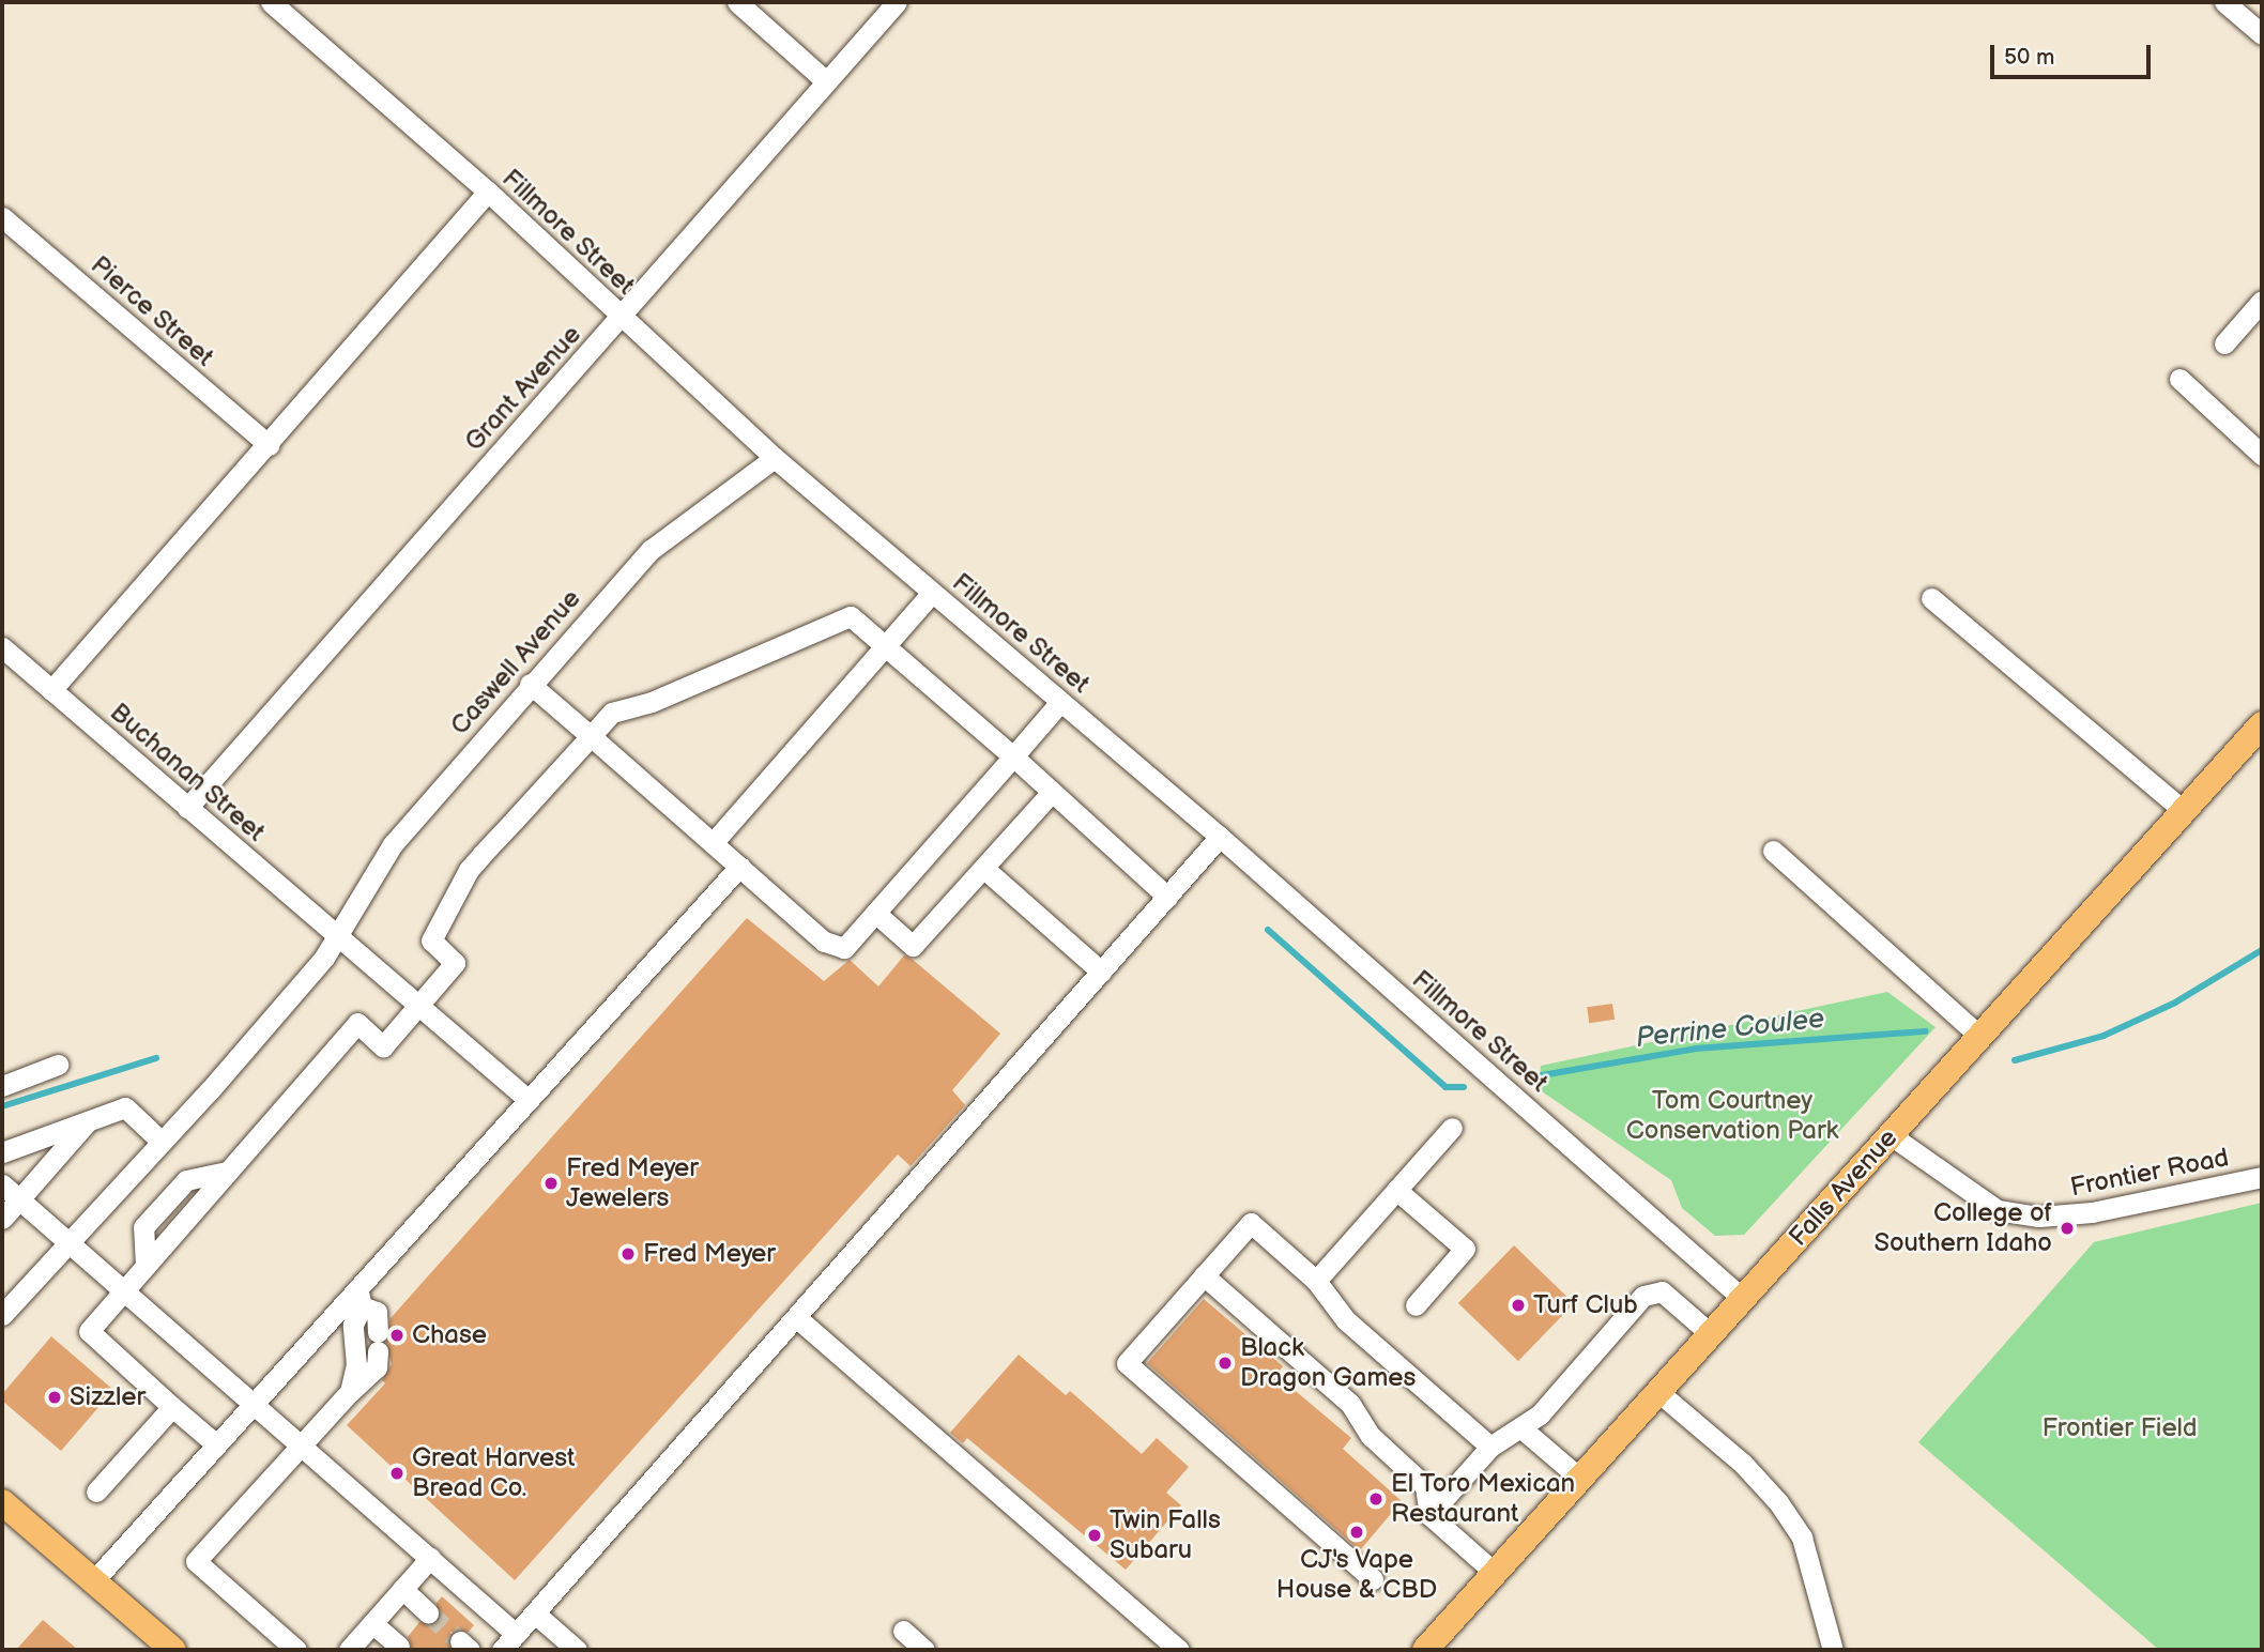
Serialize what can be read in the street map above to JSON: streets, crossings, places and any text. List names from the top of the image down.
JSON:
{
  "streets": {
    "main road": ["Falls Avenue"],
    "street": [
      "Fillmore Street",
      "Pierce Street",
      "Grant Avenue",
      "Caswell Avenue",
      "Buchanan Street",
      "Frontier Road"
    ]
  },
  "crossings": [
    ["Fillmore Street", "Grant Avenue"],
    ["Fillmore Street", "Caswell Avenue"],
    ["Fillmore Street", "Falls Avenue"],
    ["Grant Avenue", "Buchanan Street"],
    ["Caswell Avenue", "Buchanan Street"],
    ["Frontier Road", "Falls Avenue"]
  ],
  "water": ["Perrine Coulee"],
  "parks": ["Tom Courtney Conservation Park", "Frontier Field"],
  "places": [
    "Fred Meyer Jewelers",
    "College of Southern Idaho",
    "Fred Meyer",
    "Turf Club",
    "Chase",
    "Black Dragon Games",
    "Sizzler",
    "Great Harvest Bread Co.",
    "El Toro Mexican Restaurant",
    "CJ's Vape House & CBD",
    "Twin Falls Subaru"
  ],
  "scale_bar": "50 m"
}
